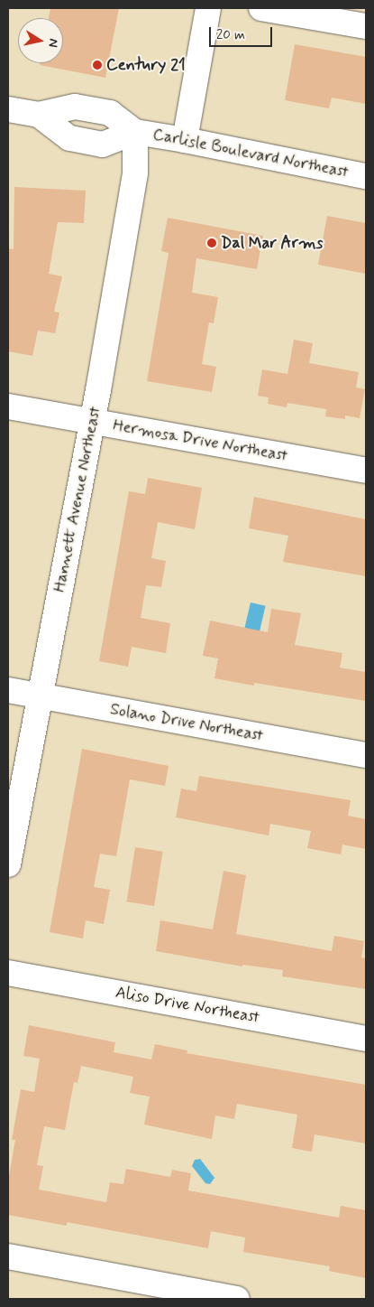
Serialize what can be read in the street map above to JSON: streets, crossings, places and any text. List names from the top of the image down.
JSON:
{
  "streets": {
    "street": [
      "Carlisle Boulevard Northeast",
      "Hermosa Drive Northeast",
      "Hannett Avenue Northeast",
      "Solano Drive Northeast",
      "Aliso Drive Northeast"
    ]
  },
  "crossings": [
    ["Carlisle Boulevard Northeast", "Hannett Avenue Northeast"],
    ["Hermosa Drive Northeast", "Hannett Avenue Northeast"],
    ["Hannett Avenue Northeast", "Solano Drive Northeast"]
  ],
  "places": ["Century 21", "Dal Mar Arms"],
  "scale_bar": "20 m",
  "north": "right"
}
